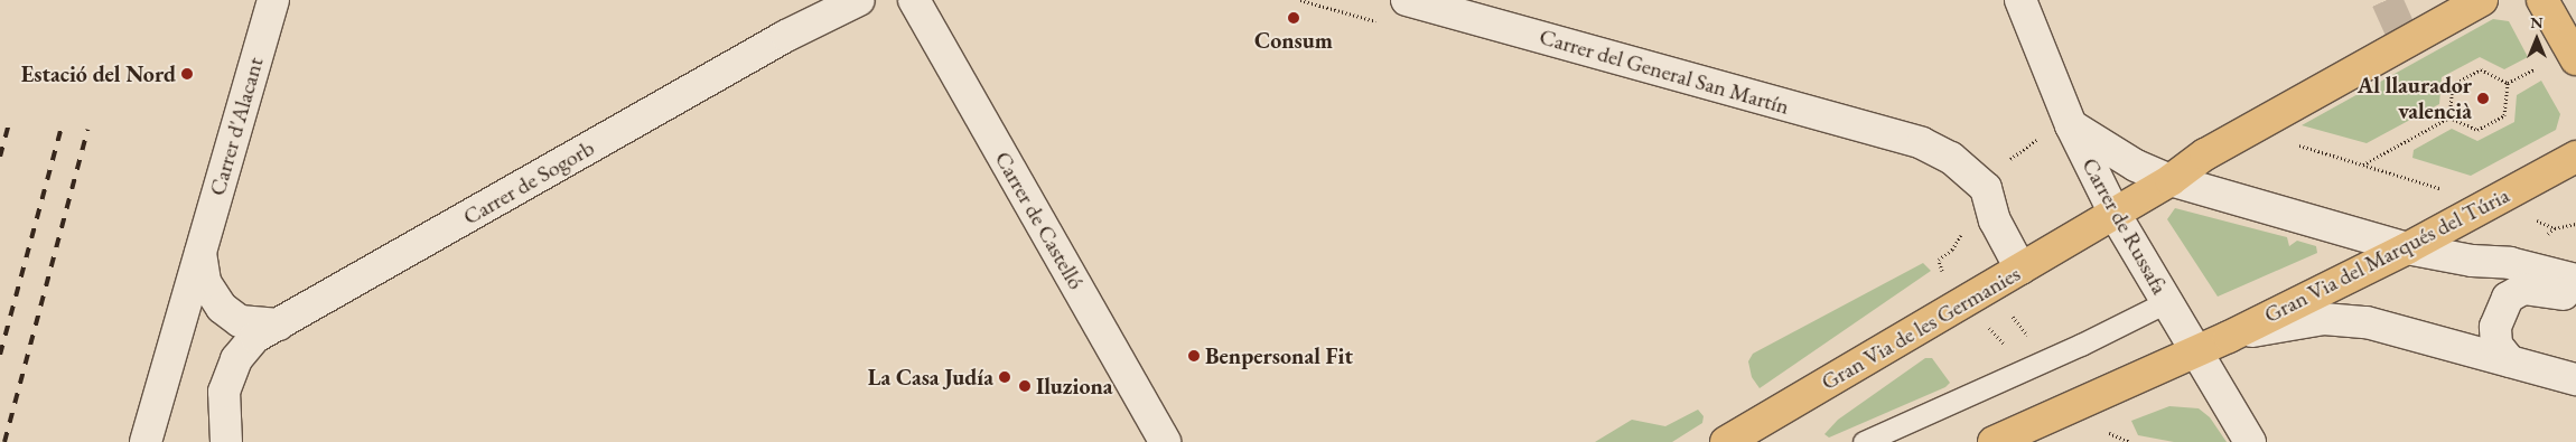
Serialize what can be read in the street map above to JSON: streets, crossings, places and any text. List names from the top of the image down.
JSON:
{
  "streets": {
    "main road": ["Gran Via del Marqués del Túria", "Gran Via de les Germanies"],
    "street": [
      "Carrer del General San Martín",
      "Carrer d'Alacant",
      "Carrer de Sogorb",
      "Carrer de Castelló",
      "Carrer de Russafa"
    ]
  },
  "crossings": [
    ["Carrer d'Alacant", "Carrer de Sogorb"],
    ["Carrer de Russafa", "Gran Via del Marqués del Túria"],
    ["Carrer de Russafa", "Gran Via de les Germanies"]
  ],
  "places": [
    "Consum",
    "Estació del Nord",
    "Al llaurador valencià",
    "Benpersonal Fit",
    "La Casa Judía",
    "Iluziona"
  ],
  "north": "top"
}
